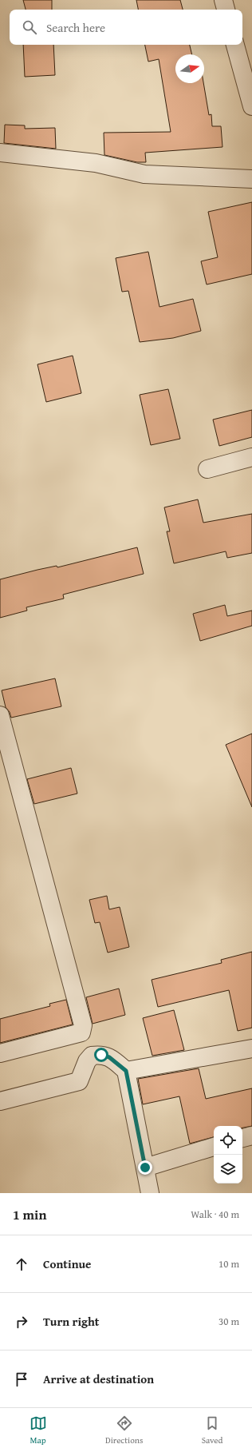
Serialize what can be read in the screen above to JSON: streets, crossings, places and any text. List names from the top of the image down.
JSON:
{
  "north": "right",
  "page": {
    "search": "Search here",
    "heading": ["1 min", "Walk · 40 m"],
    "list": [
      ["Continue", "10 m"],
      ["Turn right", "30 m"],
      "Arrive at destination"
    ],
    "nav": ["Map", "Directions", "Saved"]
  }
}
